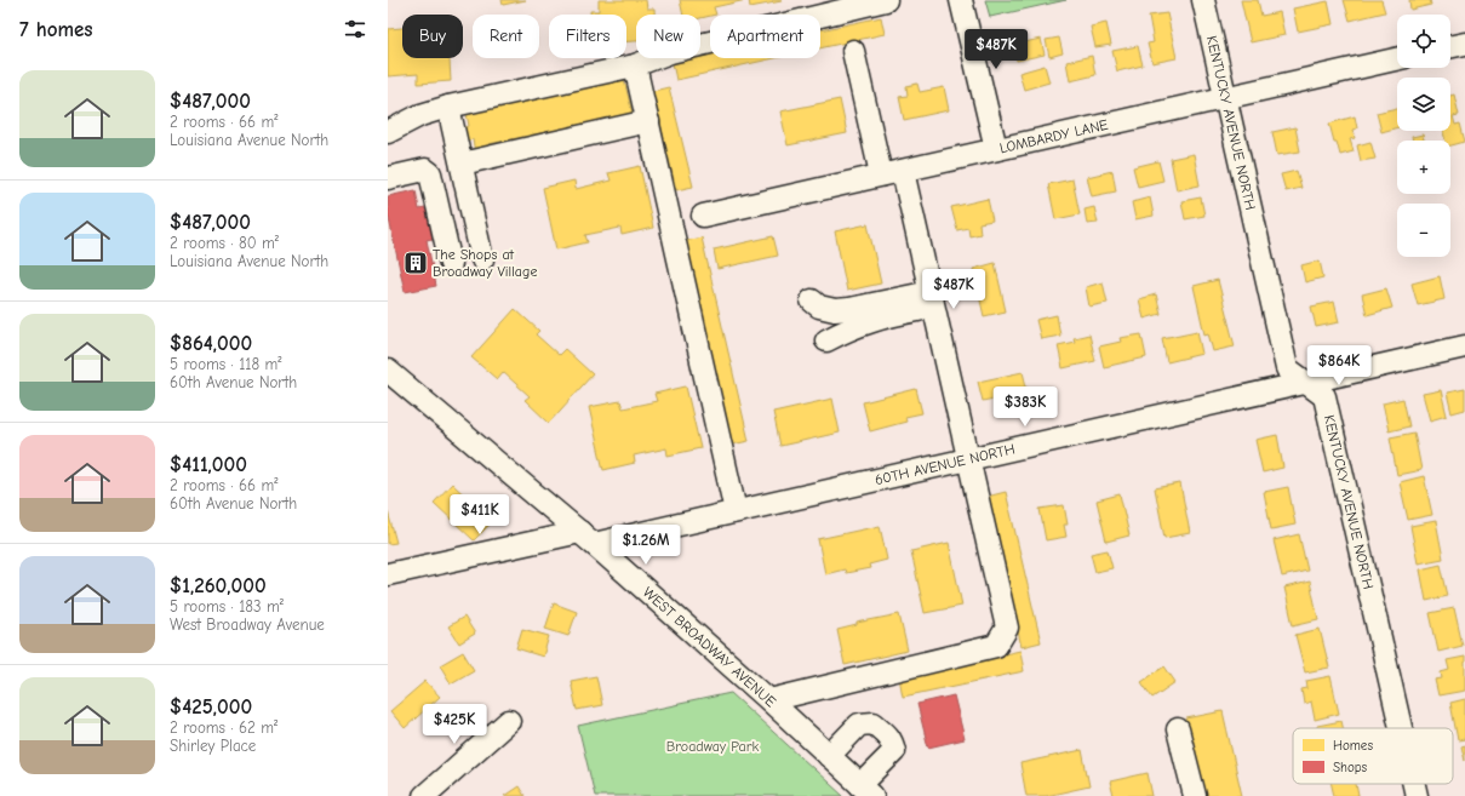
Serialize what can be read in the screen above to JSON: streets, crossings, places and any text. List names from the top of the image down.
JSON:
{
  "streets": {
    "street": [
      "KENTUCKY AVENUE NORTH",
      "LOMBARDY LANE",
      "60TH AVENUE NORTH",
      "WEST BROADWAY AVENUE"
    ]
  },
  "crossings": [
    ["KENTUCKY AVENUE NORTH", "LOMBARDY LANE"],
    ["KENTUCKY AVENUE NORTH", "60TH AVENUE NORTH"],
    ["60TH AVENUE NORTH", "WEST BROADWAY AVENUE"]
  ],
  "parks": ["Broadway Park"],
  "places": {
    "building": ["The Shops at Broadway Village"]
  },
  "legend": ["Homes", "Shops"],
  "page": {
    "heading": "7 homes",
    "map_buttons": ["+", "−"],
    "chip": [
      "Buy",
      "Rent",
      "Filters",
      "New",
      "Apartment"
    ],
    "price": [
      "$487K",
      "$487K",
      "$864K",
      "$383K",
      "$411K",
      "$1.26M",
      "$425K"
    ],
    "list": [
      {
        "name": "$487,000",
        "note": "2 rooms · 66 m² · Louisiana Avenue North"
      },
      {
        "name": "$487,000",
        "note": "2 rooms · 80 m² · Louisiana Avenue North"
      },
      {
        "name": "$864,000",
        "note": "5 rooms · 118 m² · 60th Avenue North"
      },
      {
        "name": "$411,000",
        "note": "2 rooms · 66 m² · 60th Avenue North"
      },
      {
        "name": "$1,260,000",
        "note": "5 rooms · 183 m² · West Broadway Avenue"
      },
      {
        "name": "$425,000",
        "note": "2 rooms · 62 m² · Shirley Place"
      }
    ]
  }
}
